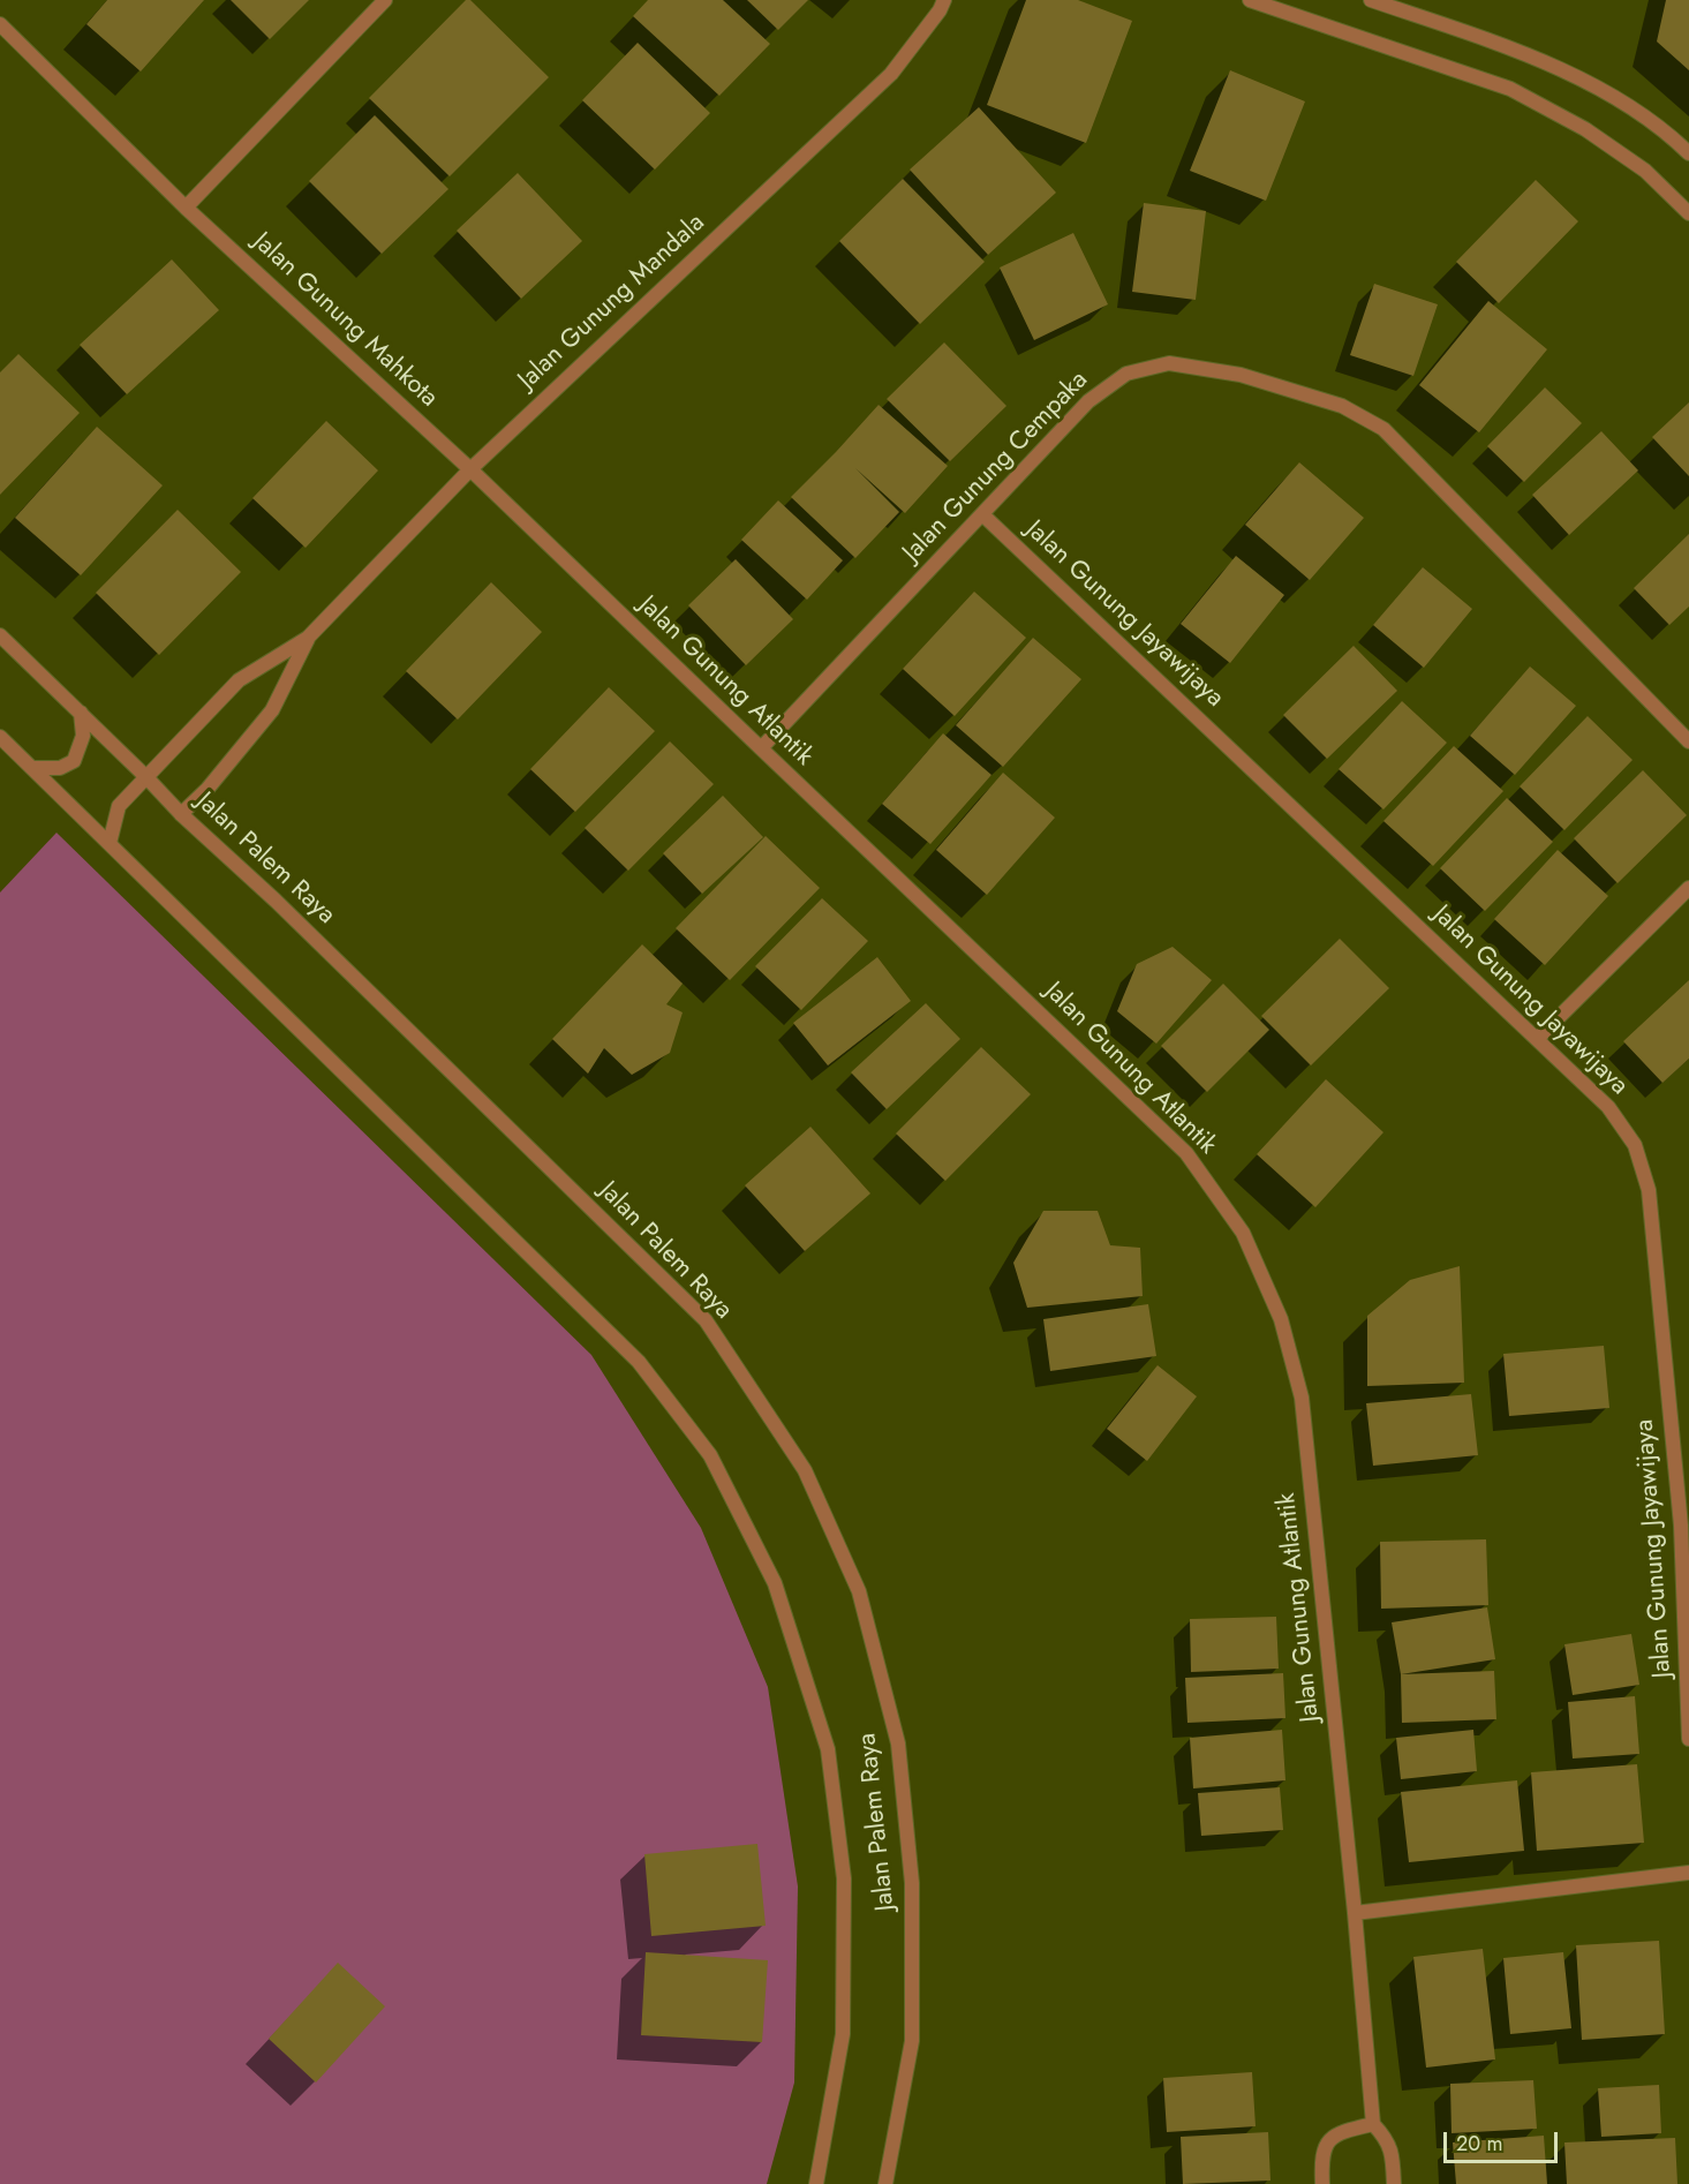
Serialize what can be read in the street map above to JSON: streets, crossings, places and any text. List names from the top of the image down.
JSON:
{
  "streets": {
    "street": [
      "Jalan Gunung Mandala",
      "Jalan Gunung Mahkota",
      "Jalan Gunung Cempaka",
      "Jalan Gunung Jayawijaya",
      "Jalan Gunung Atlantik",
      "Jalan Palem Raya"
    ]
  },
  "crossings": [
    ["Jalan Gunung Mandala", "Jalan Gunung Mahkota"],
    ["Jalan Gunung Mandala", "Jalan Gunung Atlantik"],
    ["Jalan Gunung Mandala", "Jalan Palem Raya"],
    ["Jalan Gunung Mahkota", "Jalan Gunung Atlantik"],
    ["Jalan Gunung Cempaka", "Jalan Gunung Jayawijaya"],
    ["Jalan Gunung Cempaka", "Jalan Gunung Atlantik"]
  ],
  "scale_bar": "20 m"
}
